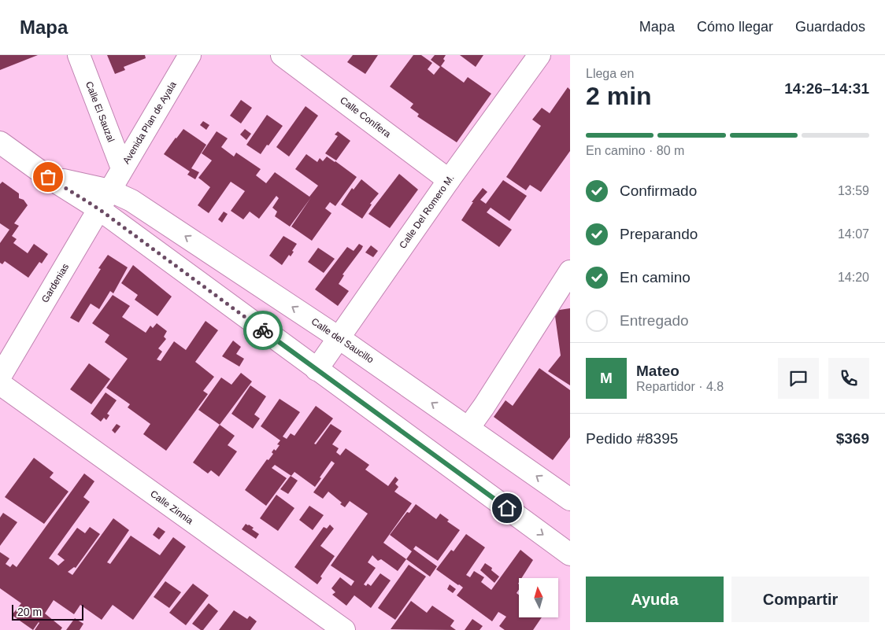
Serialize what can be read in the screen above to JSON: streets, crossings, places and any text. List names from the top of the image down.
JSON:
{
  "streets": {
    "street": [
      "Calle El Sauzal",
      "Calle Conífera",
      "Avenida Plan de Ayala",
      "Calle Del Romero M.",
      "Gardenias",
      "Calle del Saucillo",
      "Calle Zinnia"
    ]
  },
  "crossings": [
    ["Calle El Sauzal", "Avenida Plan de Ayala"],
    ["Calle Conífera", "Calle Del Romero M."],
    ["Avenida Plan de Ayala", "Gardenias"],
    ["Avenida Plan de Ayala", "Calle del Saucillo"],
    ["Calle Del Romero M.", "Calle del Saucillo"],
    ["Gardenias", "Calle del Saucillo"]
  ],
  "scale_bar": "20 m",
  "north": "top",
  "page": {
    "header": "Mapa",
    "nav": ["Mapa", "Cómo llegar", "Guardados"],
    "heading": ["2 min", "Llega en", "14:26–14:31"],
    "panel": [
      "Mateo",
      "Repartidor · 4.8",
      "Pedido #8395",
      "$369"
    ],
    "bar": "En camino · 80 m",
    "list": [
      ["Confirmado", "13:59"],
      ["Preparando", "14:07"],
      ["En camino", "14:20"],
      "Entregado"
    ],
    "round": "M",
    "buttons": ["Ayuda", "Compartir"],
    "scale": "20 m"
  }
}
